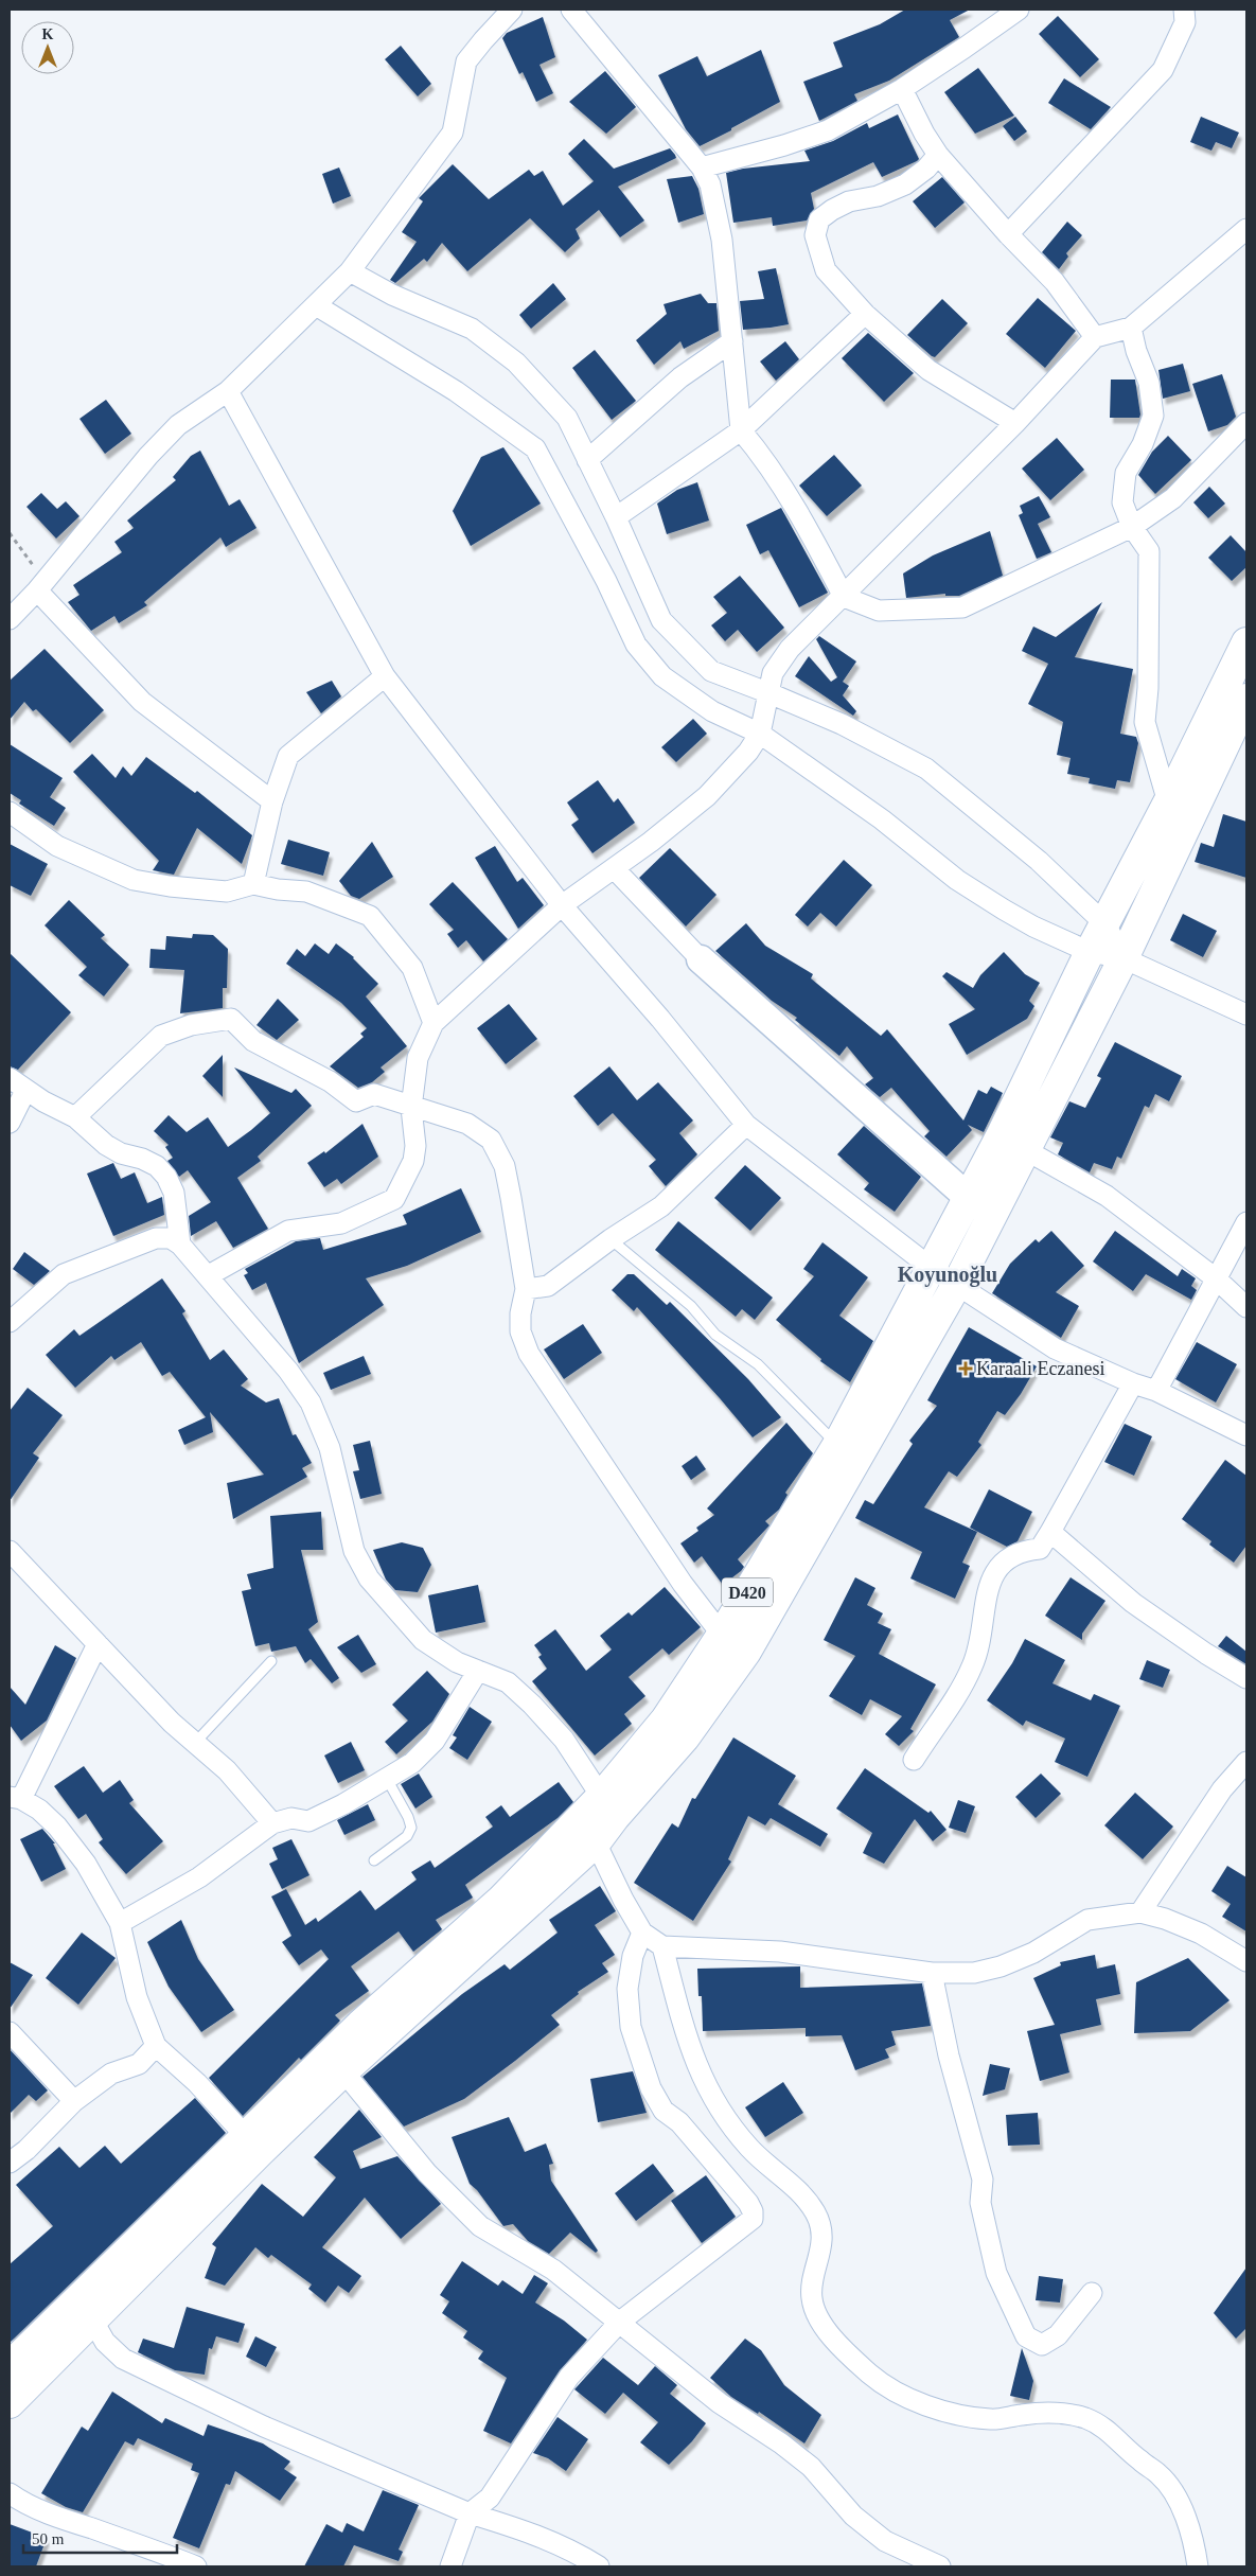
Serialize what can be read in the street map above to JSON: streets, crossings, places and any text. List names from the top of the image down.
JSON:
{
  "streets": {
    "highway": ["D420"]
  },
  "districts": ["Koyunoğlu"],
  "places": {
    "health": ["Karaali Eczanesi"]
  },
  "scale_bar": "50 m",
  "north": "top"
}
